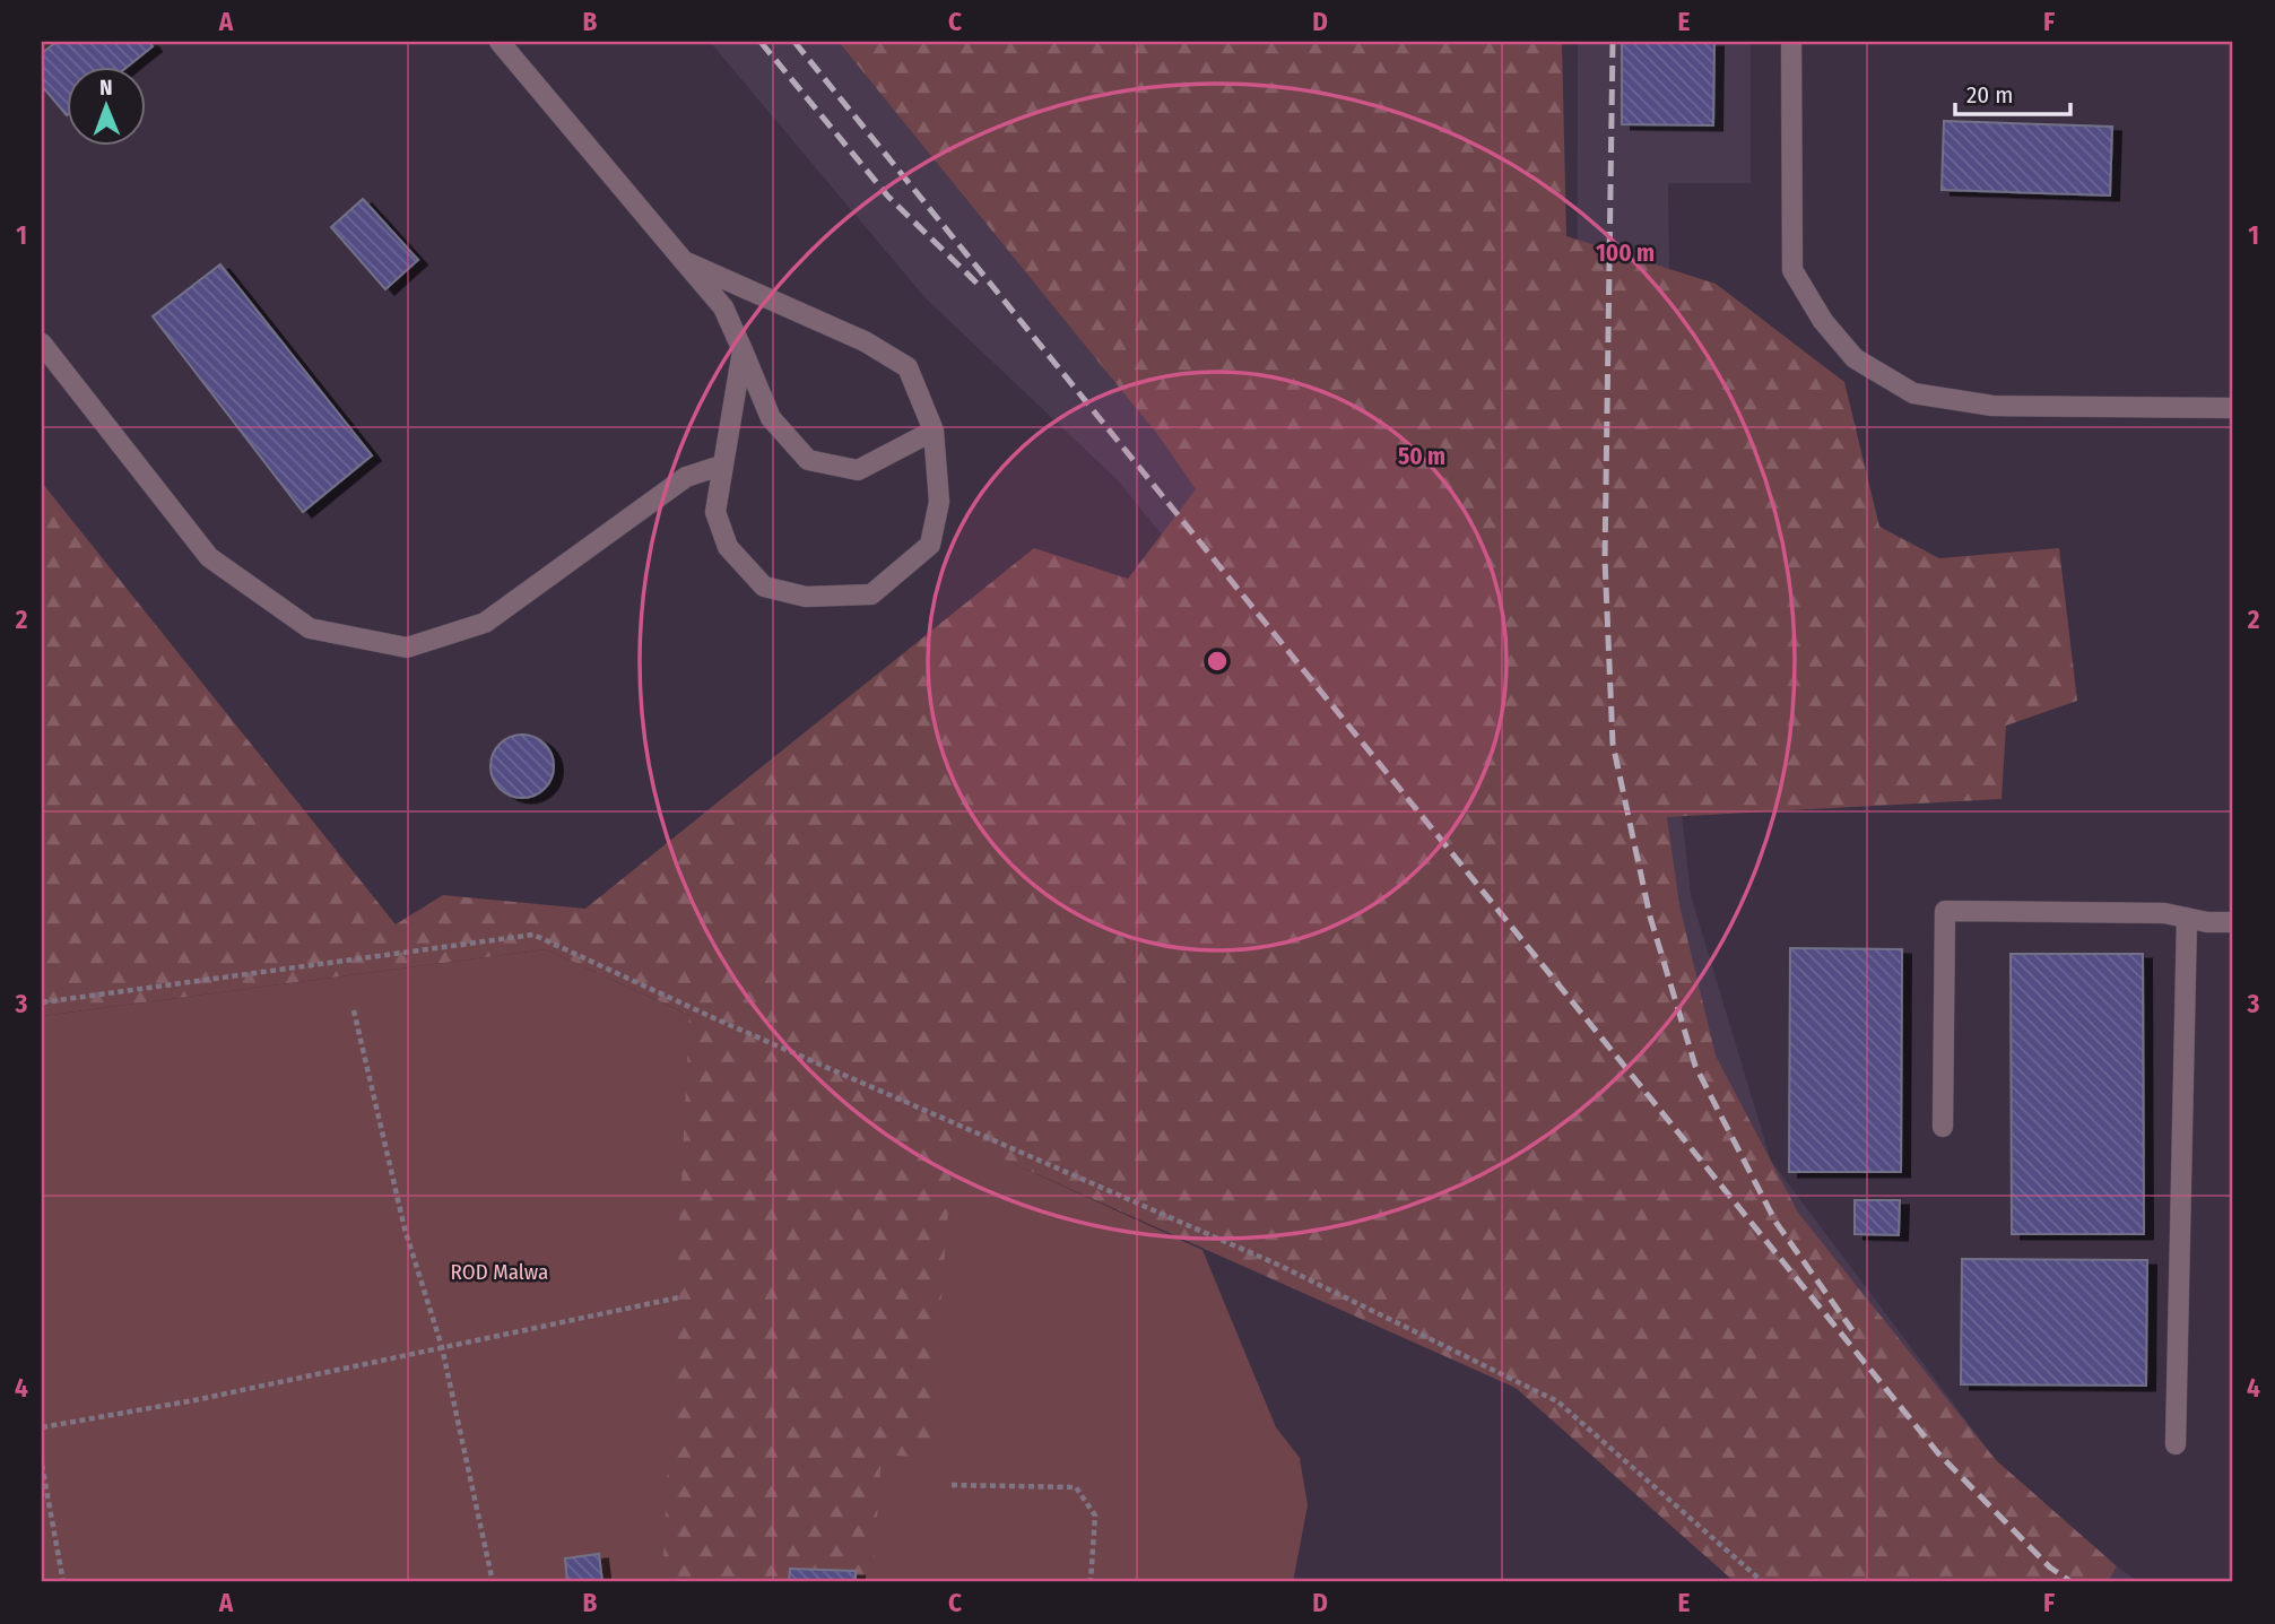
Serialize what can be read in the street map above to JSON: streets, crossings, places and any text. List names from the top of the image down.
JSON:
{
  "parks": ["ROD Malwa"],
  "scale_bar": "20 m",
  "north": "top",
  "grid": {
    "columns": [
      "A",
      "B",
      "C",
      "D",
      "E",
      "F"
    ],
    "rows": [
      "1",
      "2",
      "3",
      "4"
    ]
  },
  "rings": ["100 m", "50 m"]
}
